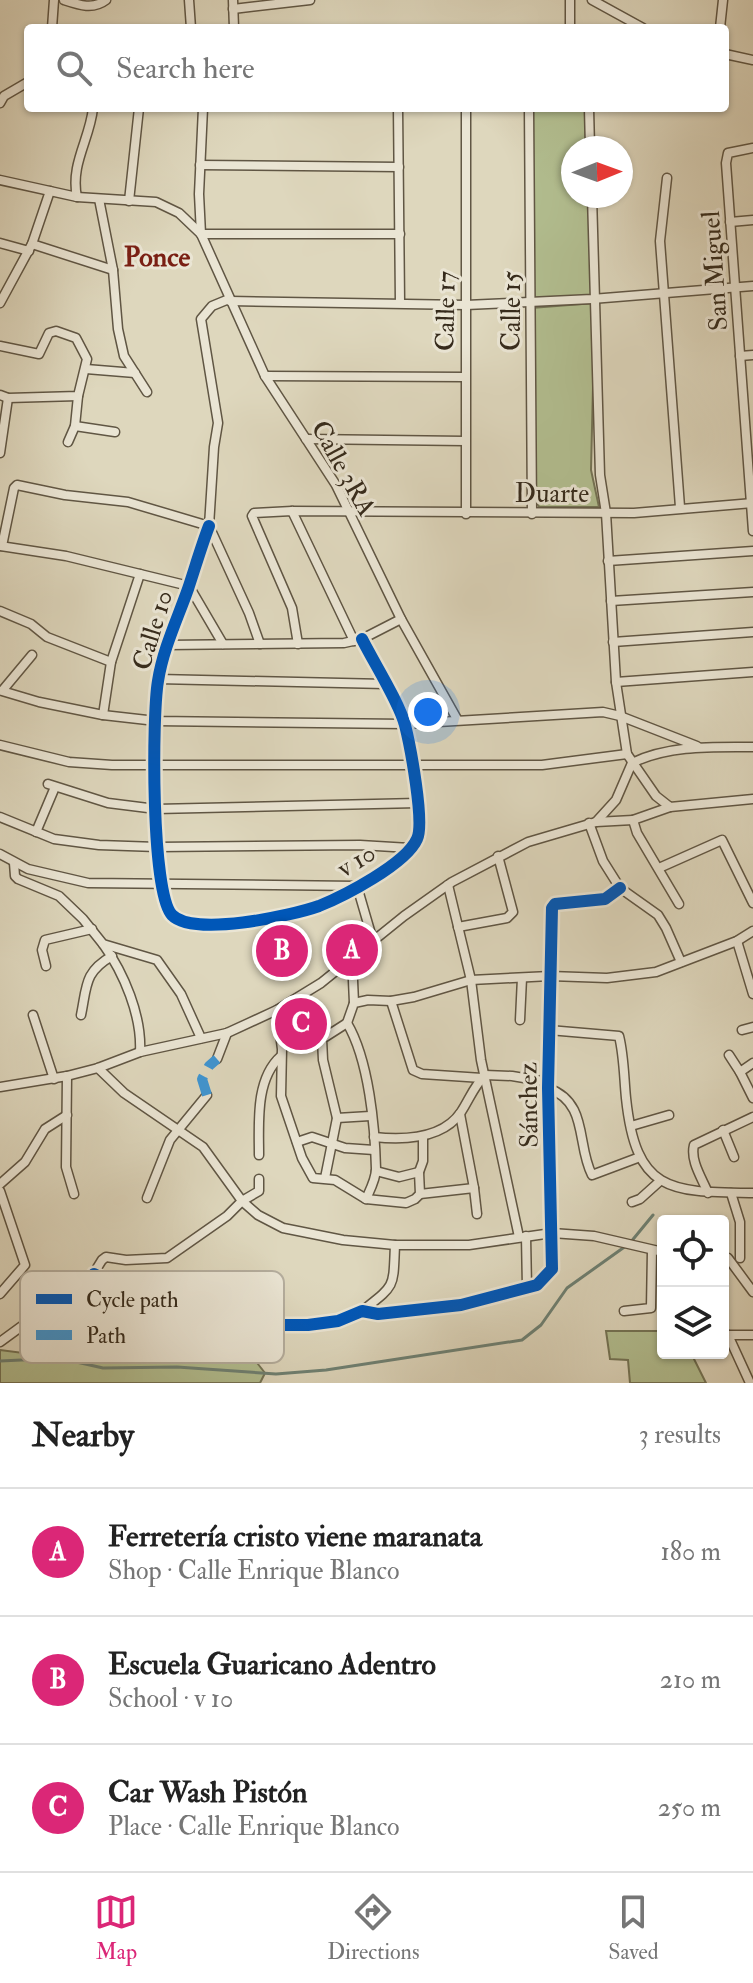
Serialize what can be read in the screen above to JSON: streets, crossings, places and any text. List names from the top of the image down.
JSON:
{
  "streets": {
    "street": [
      "San Miguel",
      "Calle 17",
      "Calle 15",
      "Calle 3RA",
      "Duarte",
      "Calle 10",
      "v 10",
      "Sánchez"
    ]
  },
  "crossings": [
    ["San Miguel", "Duarte"],
    ["Calle 17", "Duarte"],
    ["Calle 15", "Duarte"],
    ["Calle 3RA", "Duarte"],
    ["Duarte", "v 10"],
    ["Calle 10", "v 10"]
  ],
  "districts": ["Ponce"],
  "legend": ["Cycle path", "Path"],
  "north": "right",
  "page": {
    "search": "Search here",
    "pins": ["A", "B", "C"],
    "heading": ["Nearby", "3 results"],
    "list": [
      {
        "mark": "A",
        "name": "Ferretería cristo viene maranata",
        "note": "Shop · Calle Enrique Blanco",
        "value": "180 m"
      },
      {
        "mark": "B",
        "name": "Escuela Guaricano Adentro",
        "note": "School · v 10",
        "value": "210 m"
      },
      {
        "mark": "C",
        "name": "Car Wash Pistón",
        "note": "Place · Calle Enrique Blanco",
        "value": "250 m"
      }
    ],
    "nav": ["Map", "Directions", "Saved"]
  }
}
